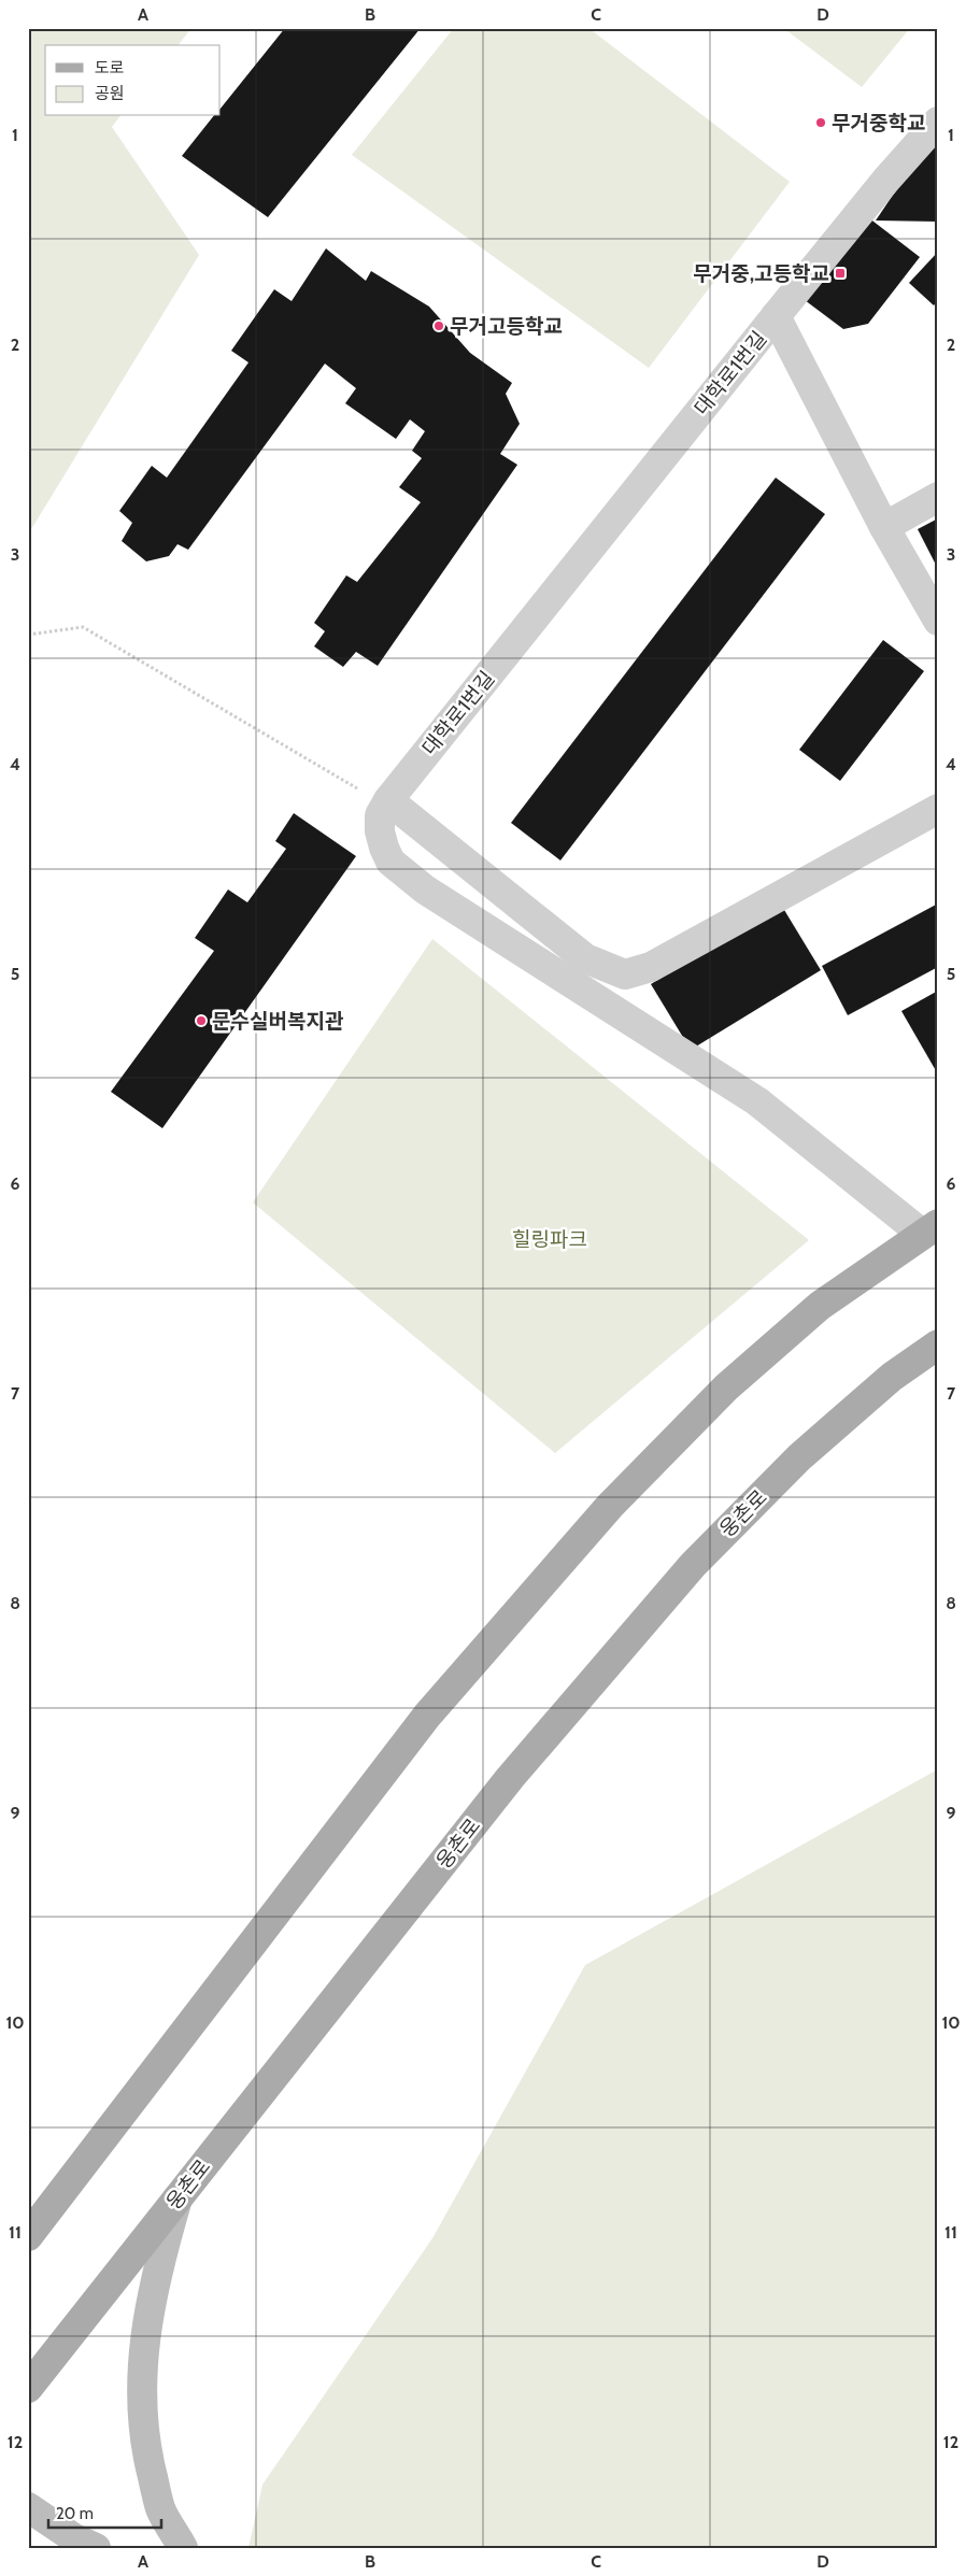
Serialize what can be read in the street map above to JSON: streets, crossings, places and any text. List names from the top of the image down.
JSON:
{
  "streets": {
    "main road": ["웅촌로"],
    "street": ["대학로1번길"]
  },
  "parks": ["힐링파크"],
  "places": {
    "other": ["무거중학교", "무거고등학교", "문수실버복지관"],
    "transit": ["무거중,고등학교"]
  },
  "legend": ["도로", "공원"],
  "scale_bar": "20 m",
  "grid": {
    "columns": [
      "A",
      "B",
      "C",
      "D"
    ],
    "rows": [
      "1",
      "2",
      "3",
      "4",
      "5",
      "6",
      "7",
      "8",
      "9",
      "10",
      "11",
      "12"
    ]
  }
}
